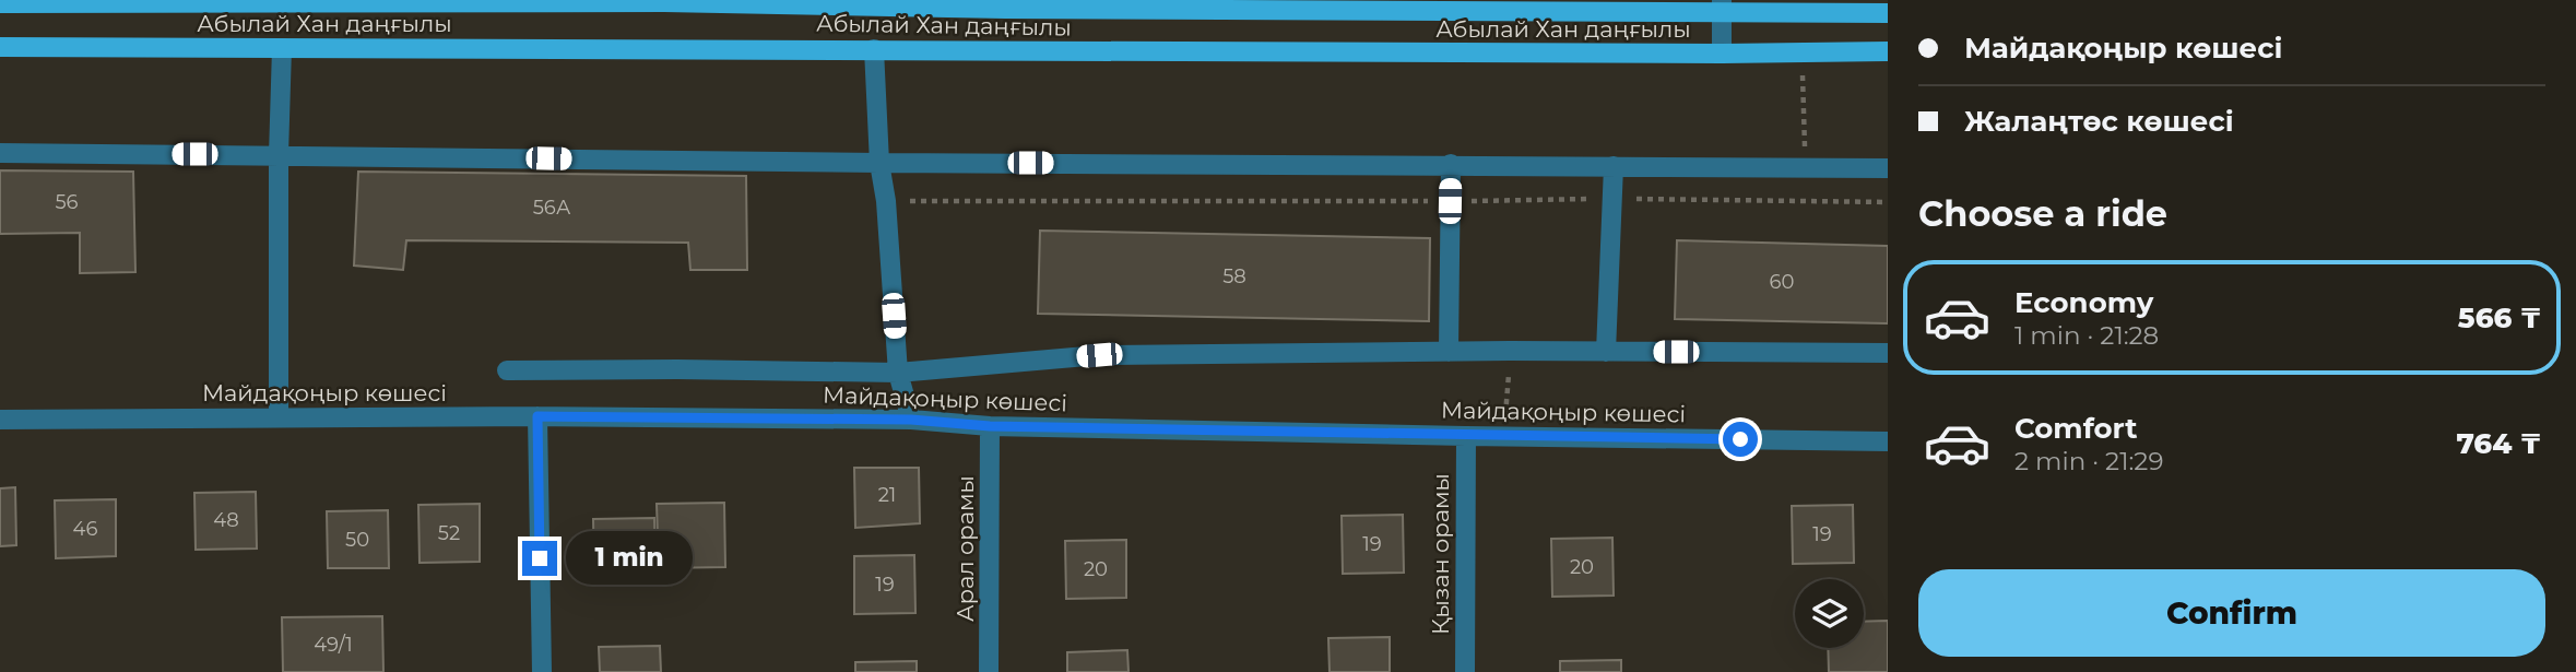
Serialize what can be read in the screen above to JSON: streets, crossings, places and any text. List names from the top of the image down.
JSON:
{
  "streets": {
    "main road": ["Абылай Хан даңғылы"],
    "street": ["Майдақоңыр көшесі", "Арал орамы", "Қызан орамы"]
  },
  "crossings": [
    ["Майдақоңыр көшесі", "Арал орамы"],
    ["Майдақоңыр көшесі", "Қызан орамы"]
  ],
  "house_numbers": [
    "56",
    "56А",
    "58",
    "60",
    "21",
    "48",
    "46",
    "52",
    "19",
    "50",
    "19",
    "20",
    "20",
    "19",
    "49/1"
  ],
  "page": {
    "banner": ["Майдақоңыр көшесі", "Жалаңтөс көшесі"],
    "heading": "Choose a ride",
    "list": [
      {
        "name": "Economy",
        "note": "1 min · 21:28",
        "value": "566 ₸"
      },
      {
        "name": "Comfort",
        "note": "2 min · 21:29",
        "value": "764 ₸"
      }
    ],
    "bubble": "1 min",
    "buttons": "Confirm"
  }
}
